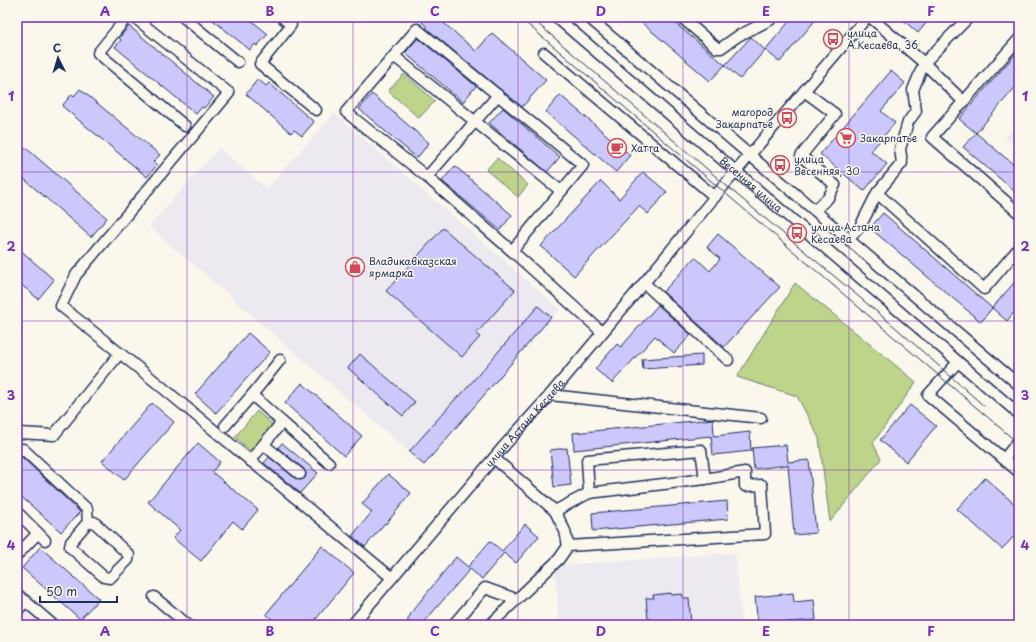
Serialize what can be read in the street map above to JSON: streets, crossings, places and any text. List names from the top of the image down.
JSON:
{
  "streets": {
    "street": ["Весенняя улица", "улица Астана Кесаева"]
  },
  "crossings": [
    ["Весенняя улица", "улица Астана Кесаева"]
  ],
  "places": {
    "bus stop": [
      "улица А.Кесаева, 36",
      "магород Закарпатье",
      "улица Весенняя, 30",
      "улица Астана Кесаева"
    ],
    "supermarket": ["Закарпатье"],
    "cafe": ["Хатта"],
    "shop": ["Владикавказская ярмарка"]
  },
  "scale_bar": "50 m",
  "north": "top",
  "grid": {
    "columns": [
      "A",
      "B",
      "C",
      "D",
      "E",
      "F"
    ],
    "rows": [
      "1",
      "2",
      "3",
      "4"
    ]
  }
}
